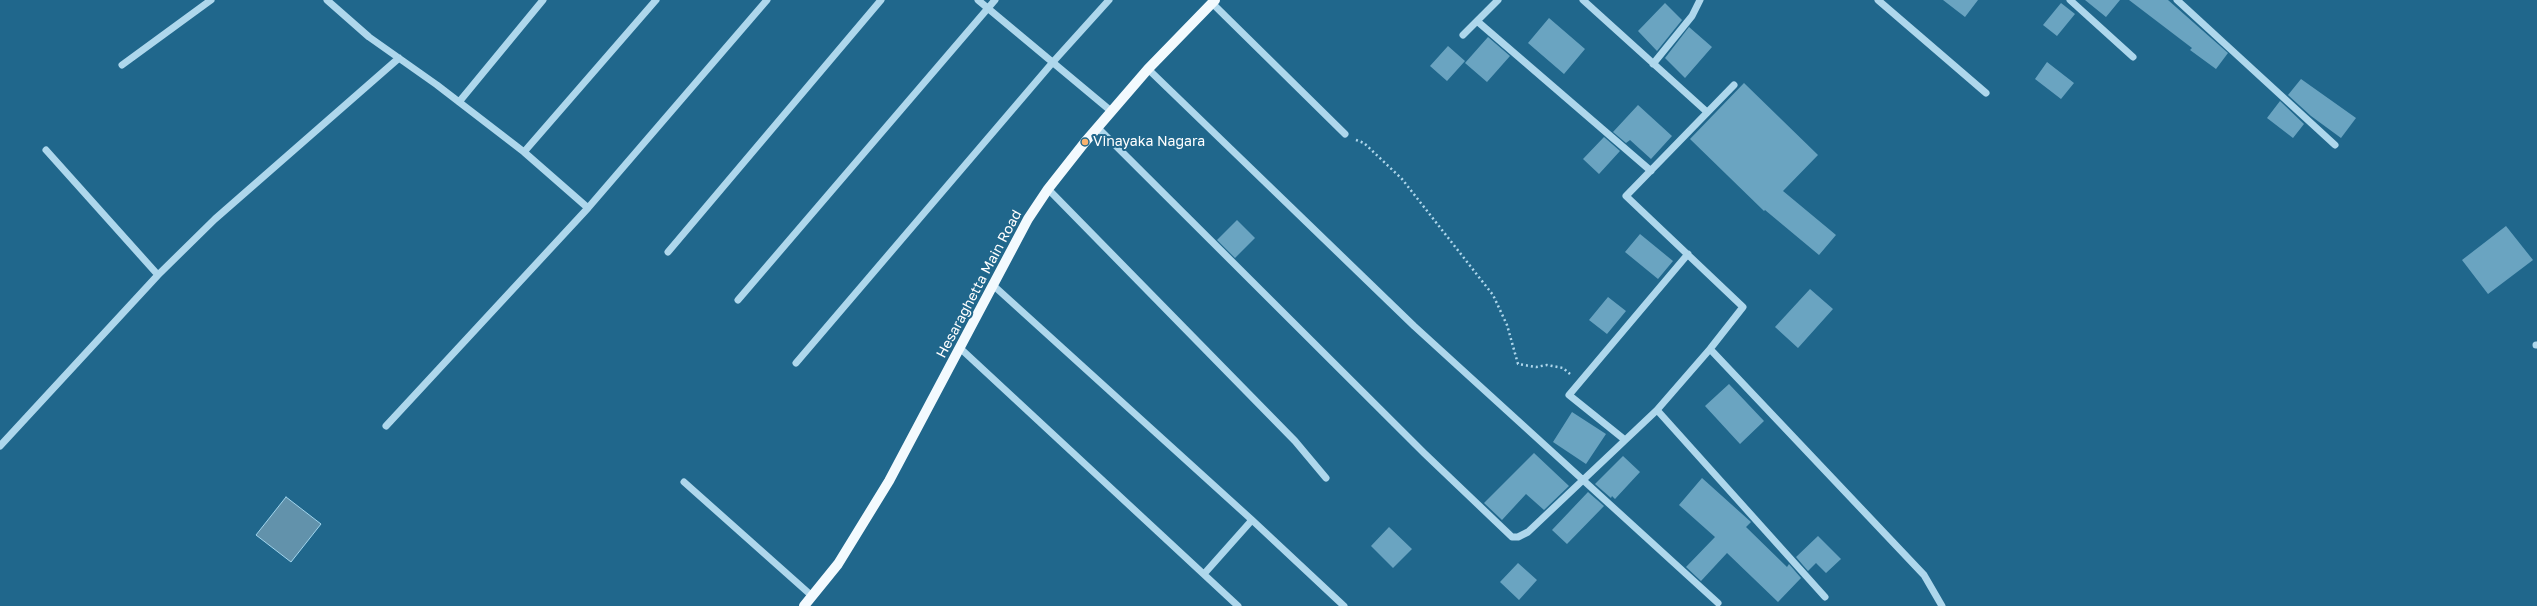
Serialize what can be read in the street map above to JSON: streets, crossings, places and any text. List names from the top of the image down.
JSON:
{
  "streets": {
    "main road": ["Hesaraghetta Main Road"]
  },
  "places": ["Vinayaka Nagara"]
}
